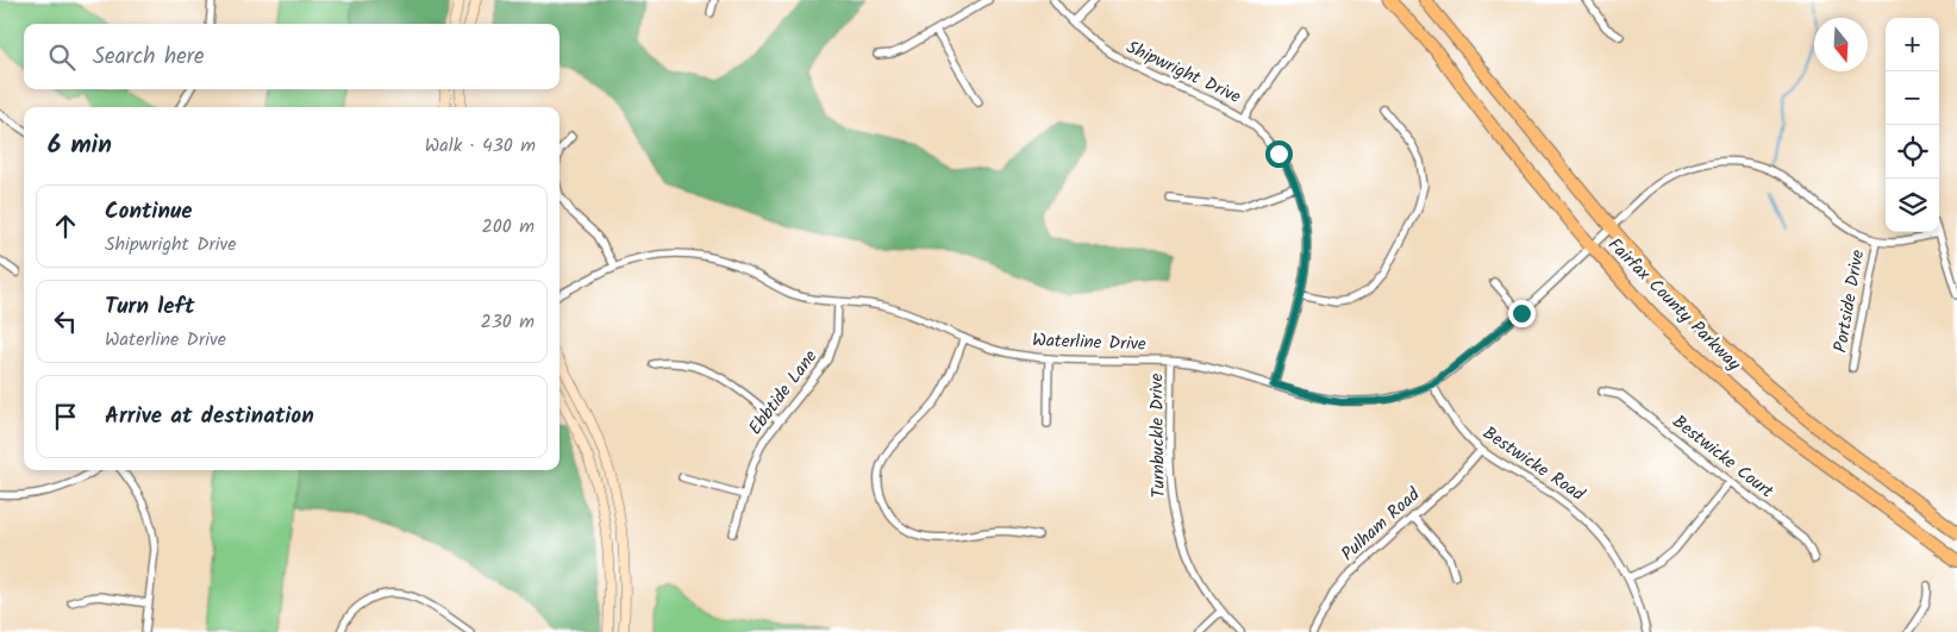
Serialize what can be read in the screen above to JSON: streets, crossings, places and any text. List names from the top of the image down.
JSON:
{
  "streets": {
    "highway": ["Fairfax County Parkway"],
    "street": [
      "Shipwright Drive",
      "Portside Drive",
      "Waterline Drive",
      "Ebbtide Lane",
      "Turnbuckle Drive",
      "Bestwicke Court",
      "Bestwicke Road",
      "Pulham Road"
    ]
  },
  "crossings": [
    ["Shipwright Drive", "Waterline Drive"],
    ["Portside Drive", "Fairfax County Parkway"],
    ["Portside Drive", "Waterline Drive"],
    ["Fairfax County Parkway", "Waterline Drive"],
    ["Waterline Drive", "Ebbtide Lane"],
    ["Waterline Drive", "Turnbuckle Drive"],
    ["Waterline Drive", "Bestwicke Road"],
    ["Bestwicke Road", "Pulham Road"]
  ],
  "north": "bottom",
  "page": {
    "map_buttons": ["+", "−"],
    "search": "Search here",
    "heading": ["6 min", "Walk · 430 m"],
    "list": [
      ["Continue", "Shipwright Drive", "200 m"],
      ["Turn left", "Waterline Drive", "230 m"],
      "Arrive at destination"
    ]
  }
}
